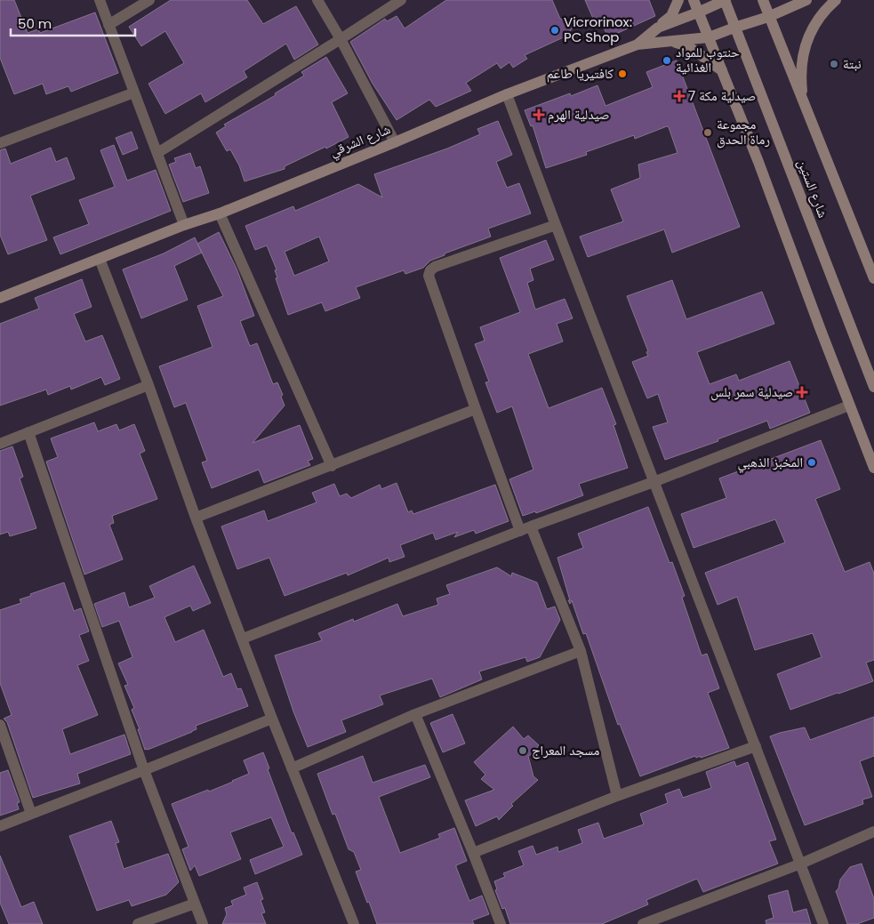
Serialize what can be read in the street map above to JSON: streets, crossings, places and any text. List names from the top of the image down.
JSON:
{
  "streets": {
    "street": ["شارع الشرقي", "شارع الستين"]
  },
  "crossings": [
    ["شارع الشرقي", "شارع الستين"]
  ],
  "places": {
    "other": [
      "Vicrorinox: PC Shop",
      "حنتوب للمواد الغذائية",
      "نبتة",
      "كافتيريا طاعم",
      "مجموعة رماة الحدق",
      "المخبز الذهبي",
      "مسجد المعراج"
    ],
    "health": ["صيدلية مكة 7", "صيدلية الهرم", "صيدلية سمر بلس"]
  },
  "scale_bar": "50 m"
}
